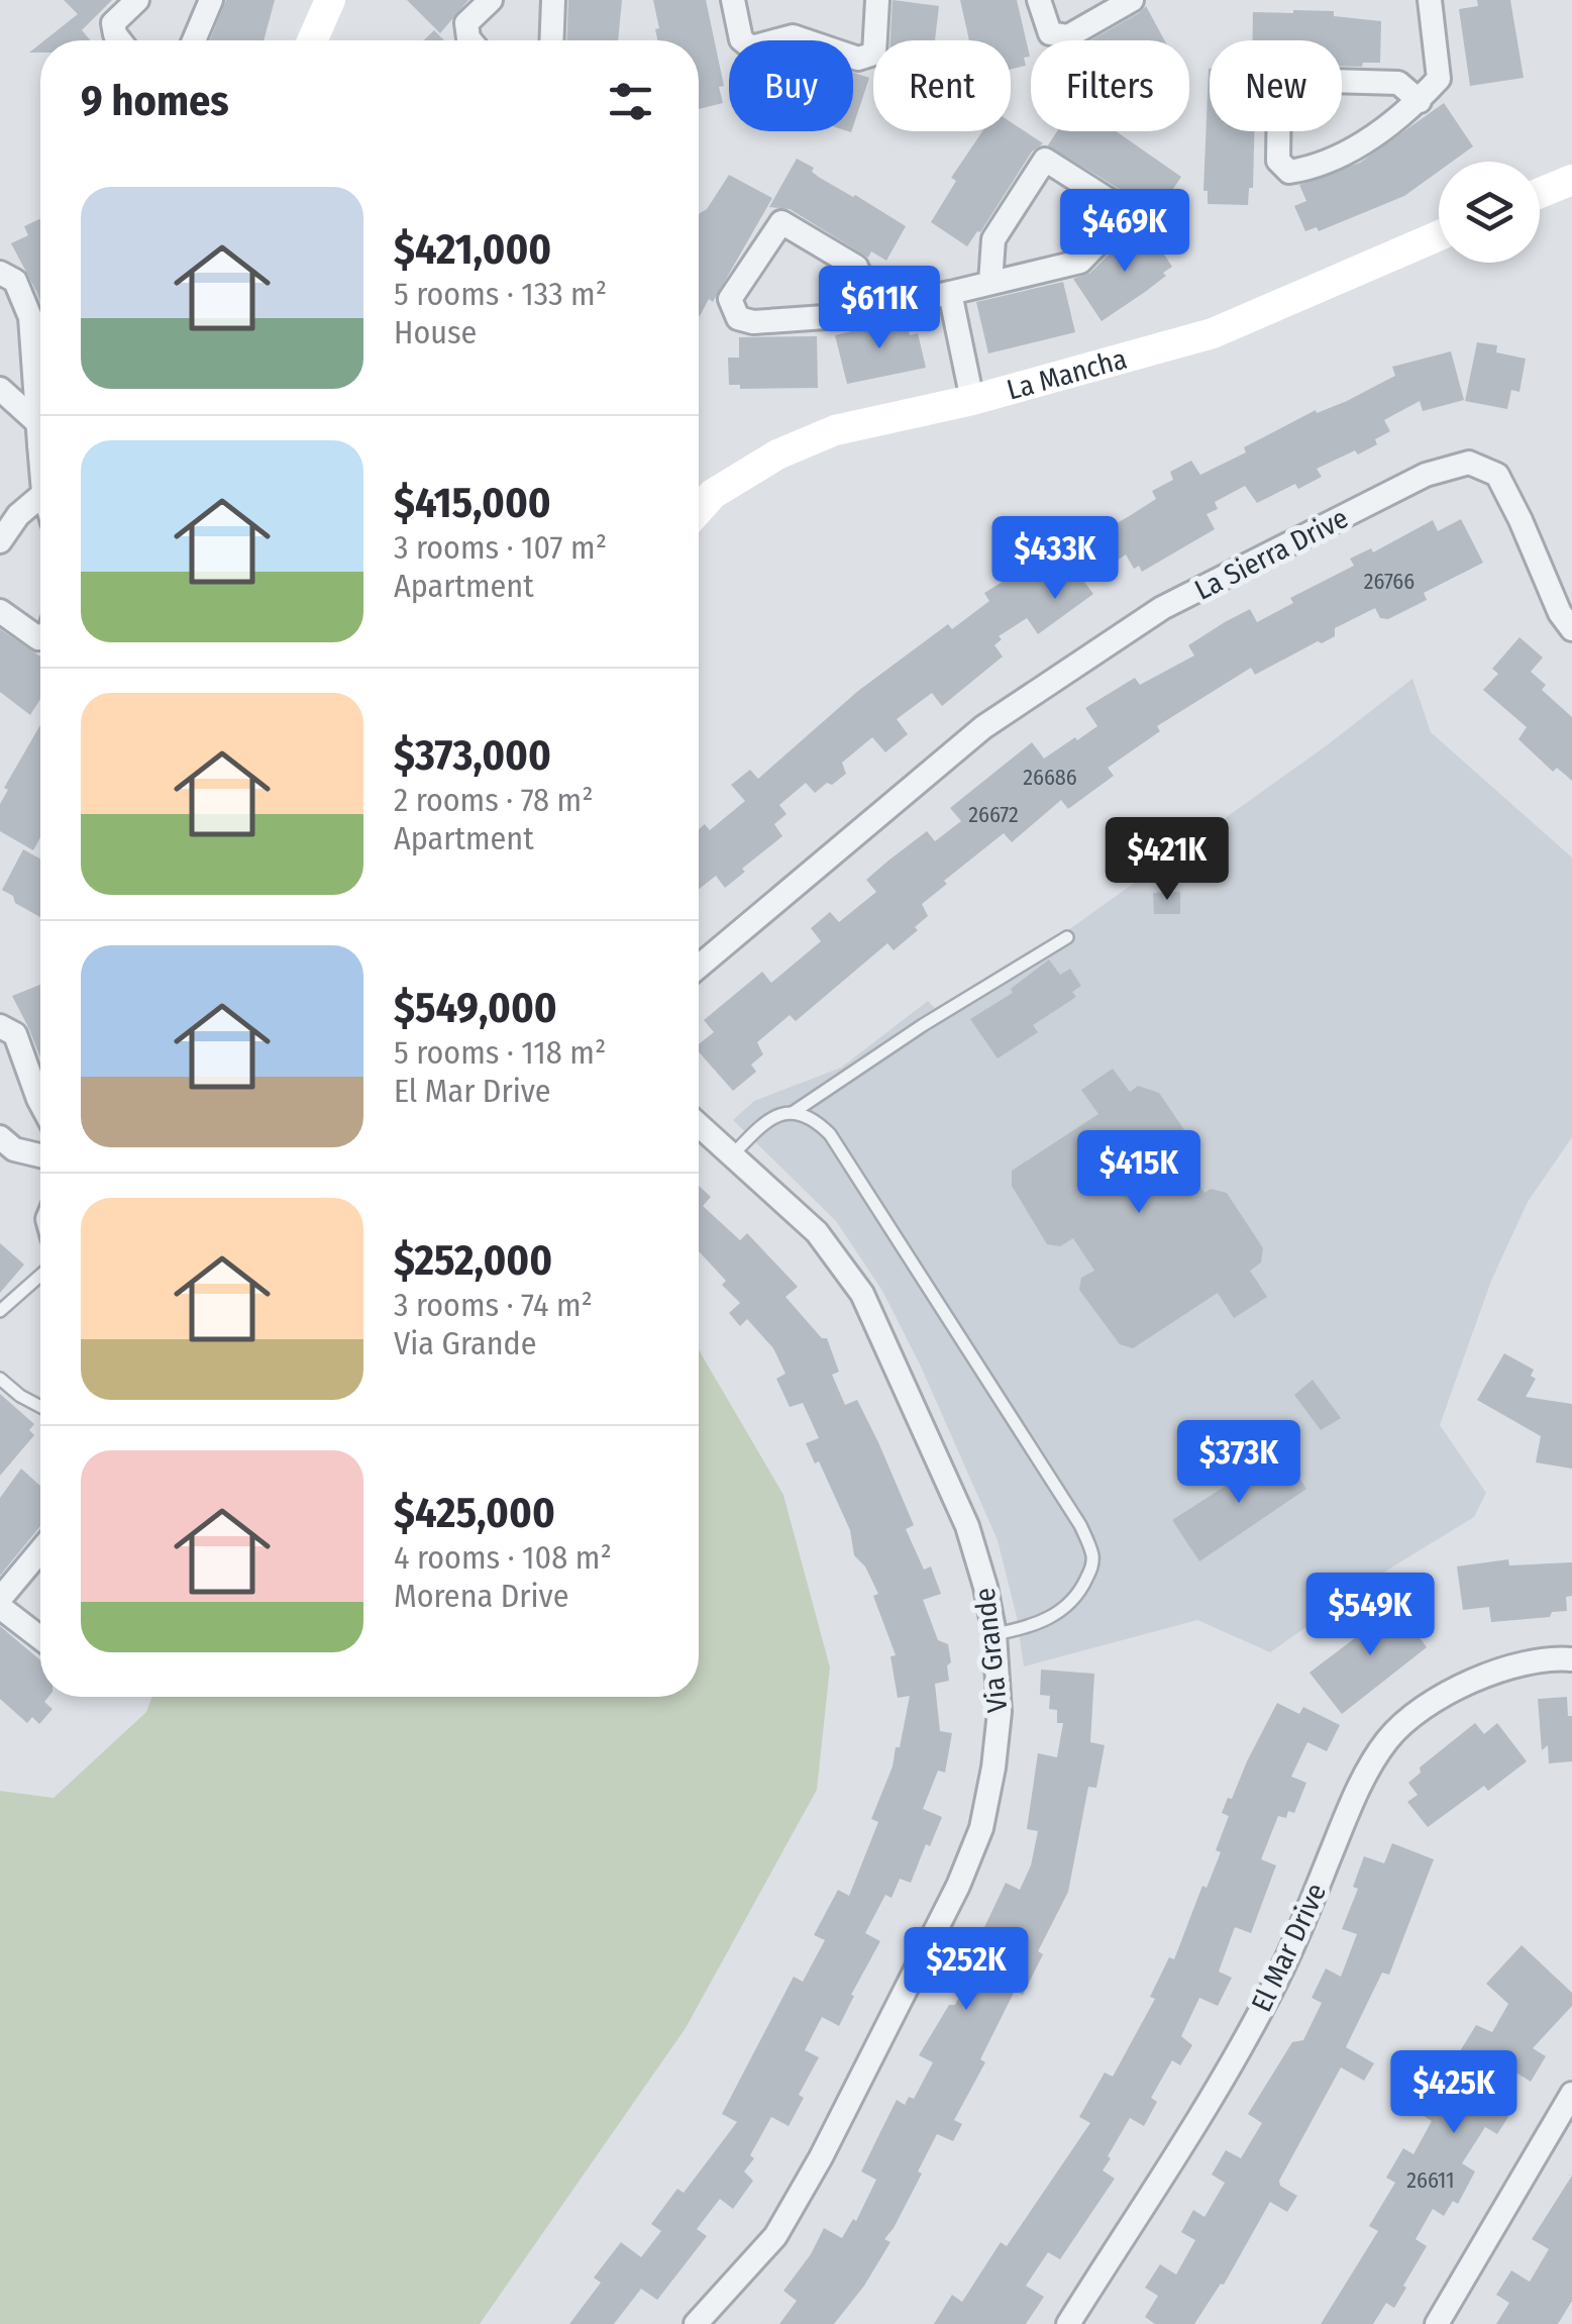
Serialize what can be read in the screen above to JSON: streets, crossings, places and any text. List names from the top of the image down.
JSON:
{
  "streets": {
    "street": [
      "La Mancha",
      "La Sierra Drive",
      "Via Grande",
      "El Mar Drive"
    ]
  },
  "house_numbers": [
    "26766",
    "26686",
    "26672",
    "26611"
  ],
  "page": {
    "chip": [
      "Buy",
      "Rent",
      "Filters",
      "New"
    ],
    "heading": "9 homes",
    "list": [
      {
        "name": "$421,000",
        "note": "5 rooms · 133 m² · House"
      },
      {
        "name": "$415,000",
        "note": "3 rooms · 107 m² · Apartment"
      },
      {
        "name": "$373,000",
        "note": "2 rooms · 78 m² · Apartment"
      },
      {
        "name": "$549,000",
        "note": "5 rooms · 118 m² · El Mar Drive"
      },
      {
        "name": "$252,000",
        "note": "3 rooms · 74 m² · Via Grande"
      },
      {
        "name": "$425,000",
        "note": "4 rooms · 108 m² · Morena Drive"
      }
    ],
    "price": [
      "$469K",
      "$611K",
      "$433K",
      "$421K",
      "$415K",
      "$373K",
      "$549K",
      "$252K",
      "$425K"
    ]
  }
}
